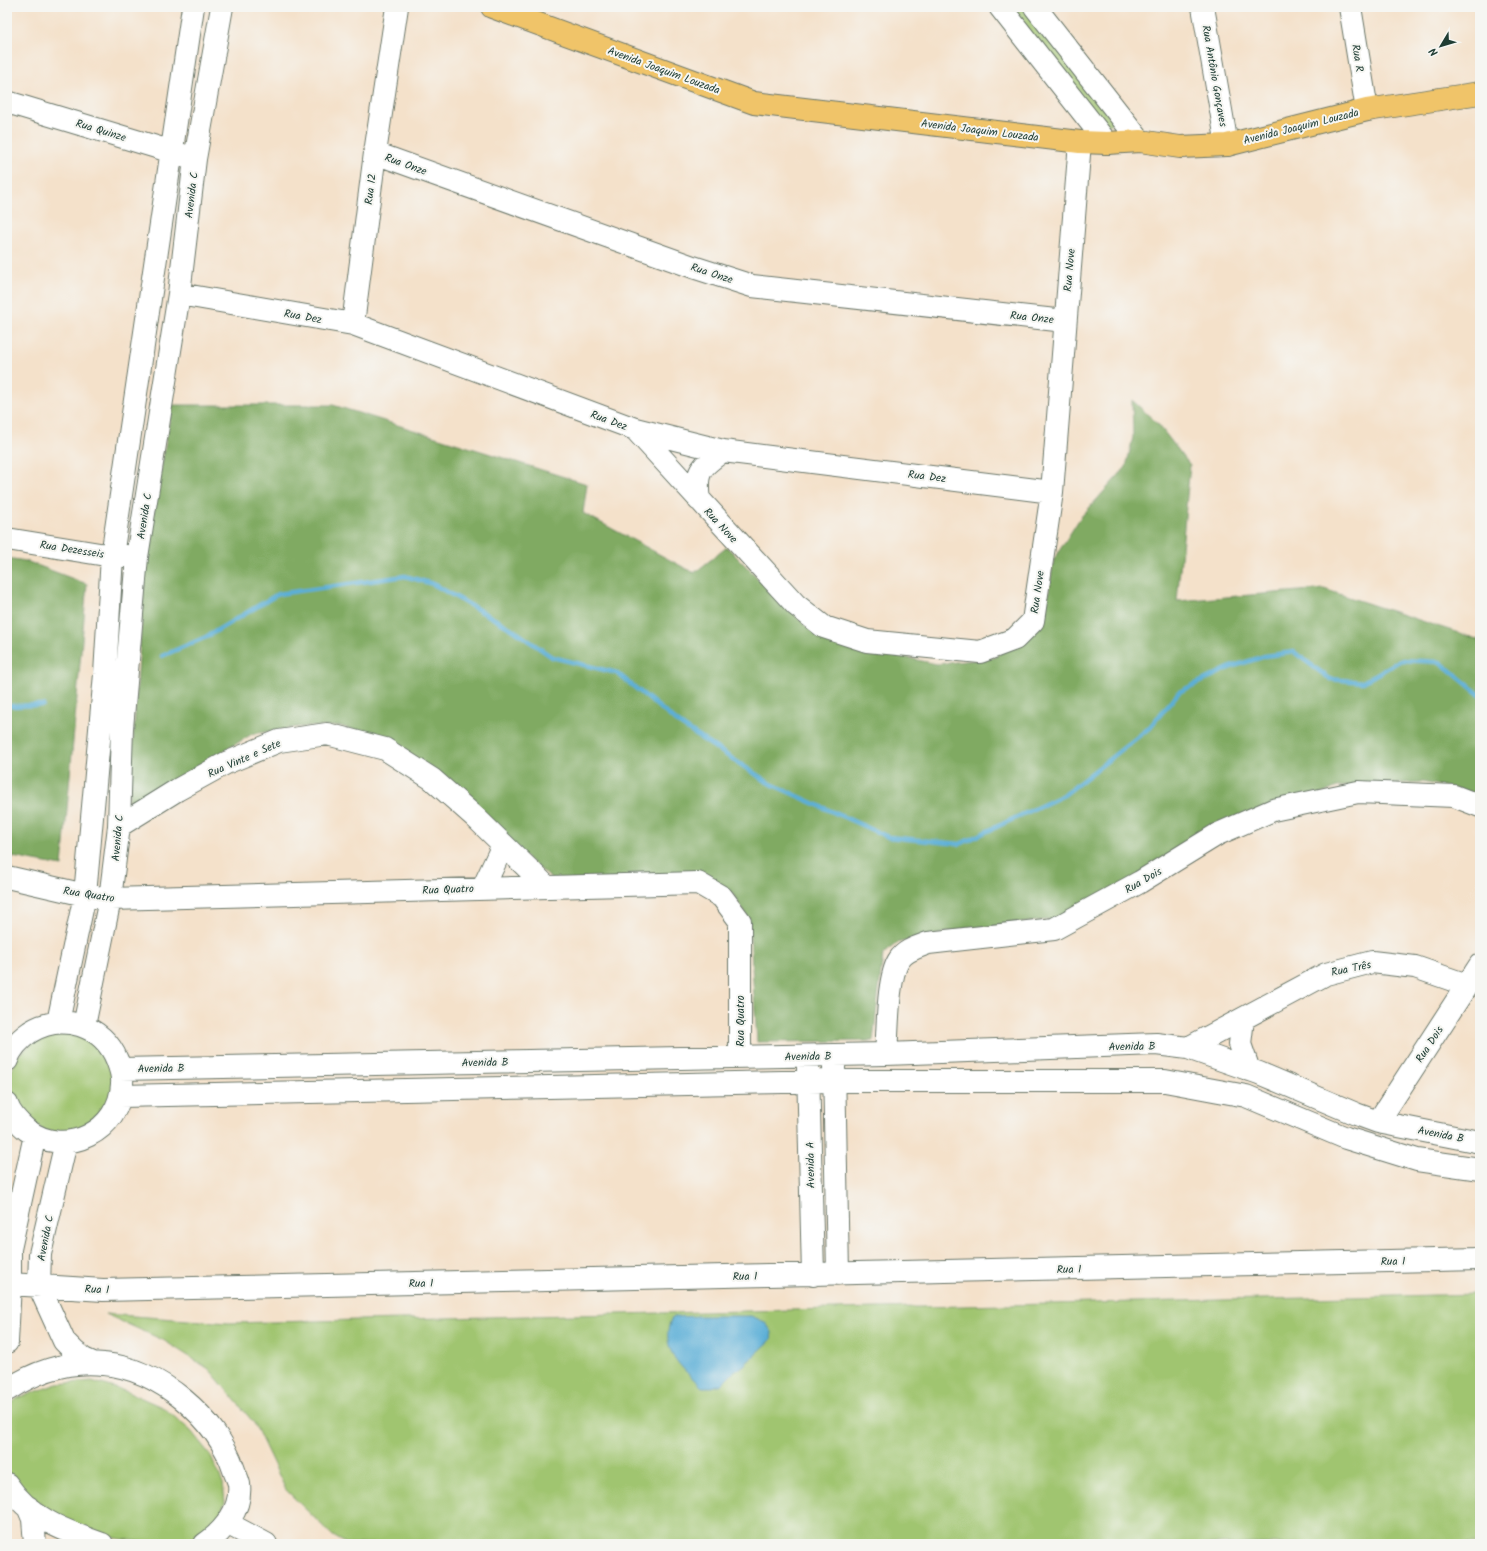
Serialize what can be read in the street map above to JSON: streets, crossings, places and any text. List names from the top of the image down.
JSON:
{
  "streets": {
    "main road": ["Avenida Joaquim Louzada"],
    "street": [
      "Rua R",
      "Rua Antônio Gonçaves",
      "Rua Quinze",
      "Rua Onze",
      "Rua 12",
      "Avenida C",
      "Rua Nove",
      "Rua Dez",
      "Rua Dezesseis",
      "Rua Vinte e Sete",
      "Rua Dois",
      "Rua Quatro",
      "Rua Três",
      "Avenida B",
      "Avenida A",
      "Rua 1"
    ]
  },
  "crossings": [
    ["Rua R", "Avenida Joaquim Louzada"],
    ["Avenida Joaquim Louzada", "Rua Antônio Gonçaves"],
    ["Avenida Joaquim Louzada", "Rua Nove"],
    ["Rua Quinze", "Avenida C"],
    ["Rua Onze", "Rua 12"],
    ["Rua Onze", "Rua Nove"],
    ["Rua 12", "Rua Dez"],
    ["Avenida C", "Rua Dez"],
    ["Avenida C", "Rua Dezesseis"],
    ["Avenida C", "Rua Vinte e Sete"],
    ["Avenida C", "Rua Quatro"],
    ["Avenida C", "Rua 1"],
    ["Rua Nove", "Rua Dez"],
    ["Rua Vinte e Sete", "Rua Quatro"],
    ["Rua Dois", "Rua Três"],
    ["Rua Dois", "Avenida B"],
    ["Rua Quatro", "Avenida B"],
    ["Rua Três", "Avenida B"],
    ["Avenida B", "Avenida A"],
    ["Avenida A", "Rua 1"]
  ],
  "north": "bottom left"
}
